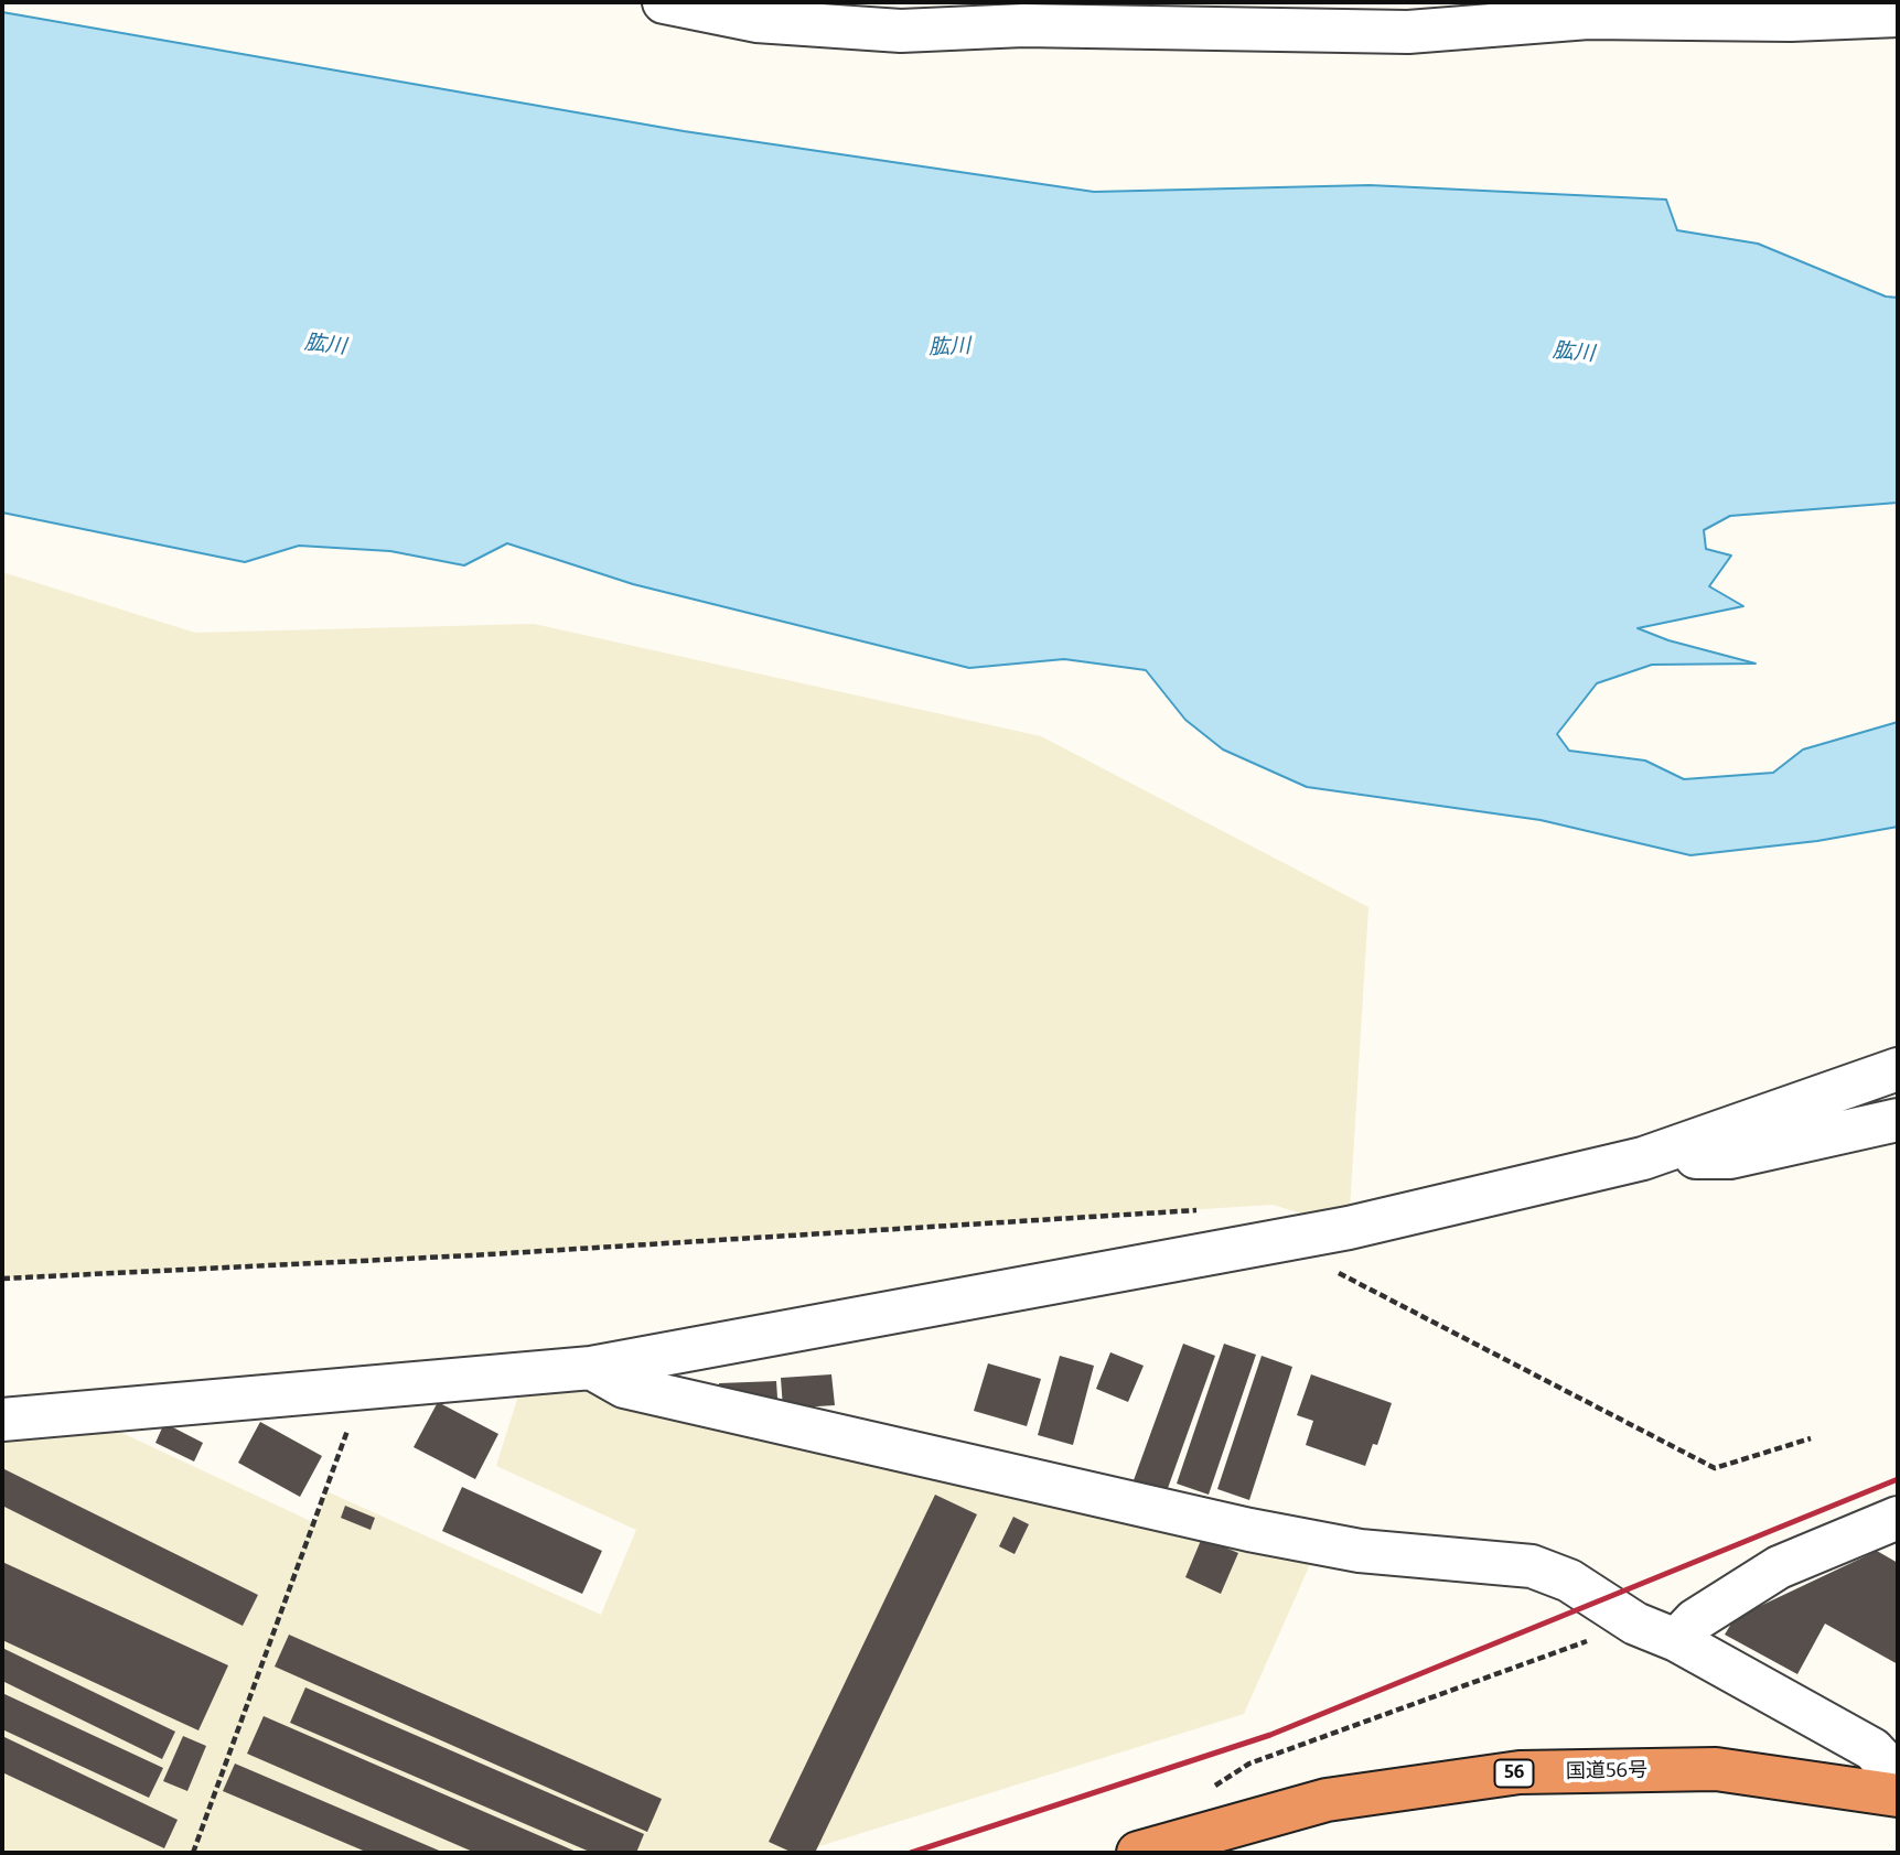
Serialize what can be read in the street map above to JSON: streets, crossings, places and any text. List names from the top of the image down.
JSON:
{
  "streets": {
    "highway": ["国道56号", "56"]
  },
  "water": ["肱川"]
}
